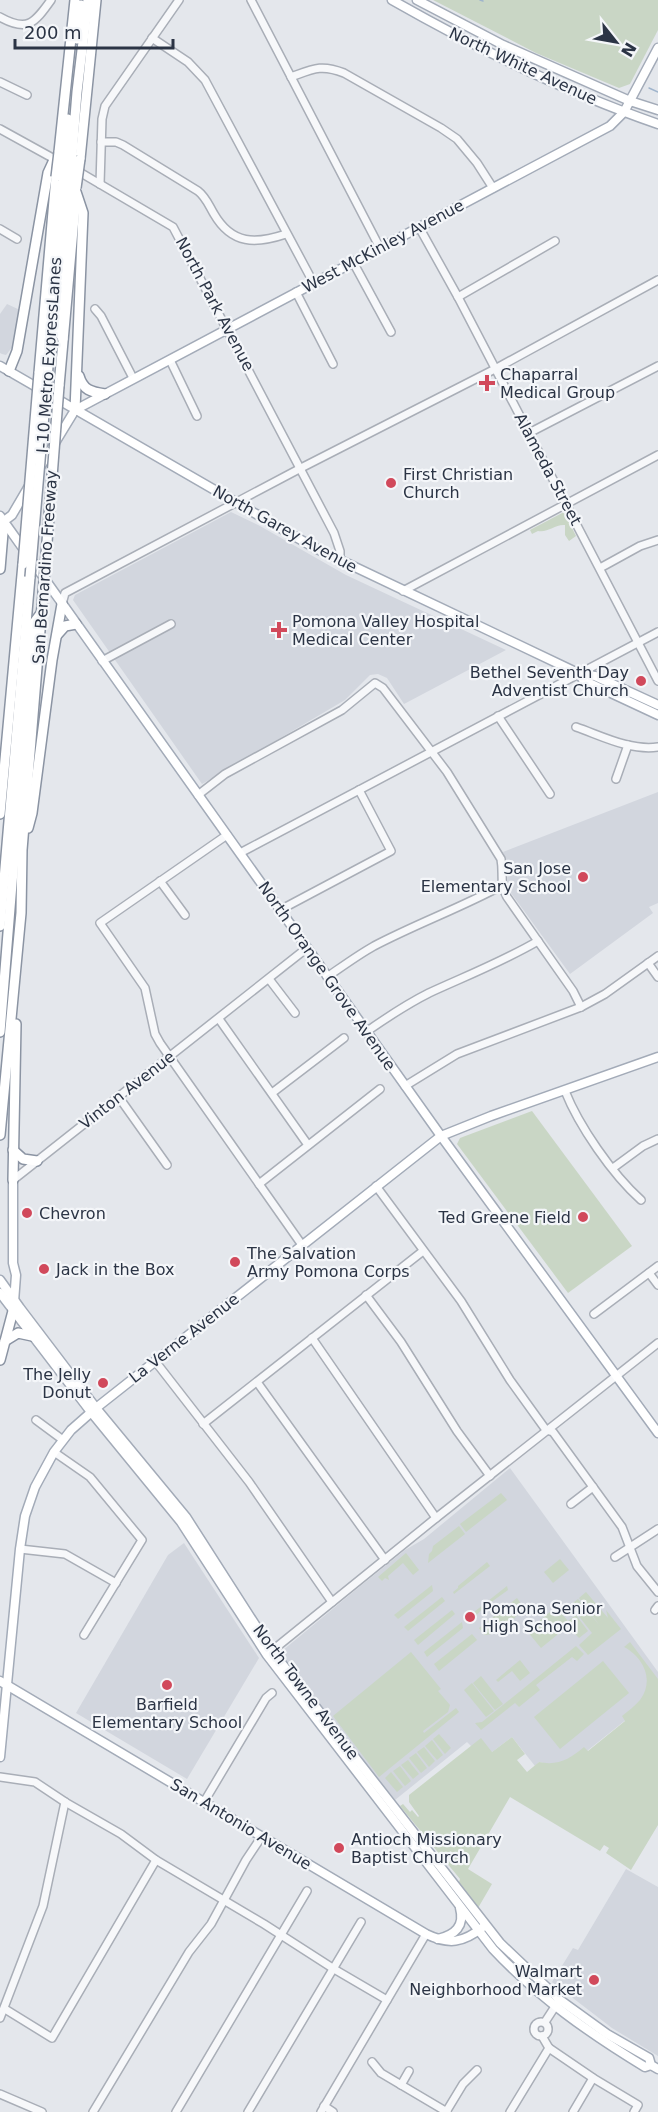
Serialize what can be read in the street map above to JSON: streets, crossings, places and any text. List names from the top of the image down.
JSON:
{
  "streets": {
    "highway": ["I-10 Metro ExpressLanes", "San Bernardino Freeway"],
    "main road": [
      "North White Avenue",
      "West McKinley Avenue",
      "North Garey Avenue",
      "North Orange Grove Avenue",
      "La Verne Avenue",
      "North Towne Avenue",
      "San Antonio Avenue"
    ],
    "street": ["North Park Avenue", "Alameda Street", "Vinton Avenue"]
  },
  "crossings": [
    ["North White Avenue", "West McKinley Avenue"],
    ["West McKinley Avenue", "North Park Avenue"],
    ["West McKinley Avenue", "Alameda Street"],
    ["West McKinley Avenue", "North Garey Avenue"],
    ["North Park Avenue", "North Garey Avenue"],
    ["I-10 Metro ExpressLanes", "San Bernardino Freeway"],
    ["North Orange Grove Avenue", "Vinton Avenue"],
    ["North Orange Grove Avenue", "La Verne Avenue"],
    ["La Verne Avenue", "North Towne Avenue"],
    ["La Verne Avenue", "San Antonio Avenue"],
    ["North Towne Avenue", "San Antonio Avenue"]
  ],
  "places": {
    "health": ["Chaparral Medical Group", "Pomona Valley Hospital Medical Center"],
    "other": [
      "First Christian Church",
      "Bethel Seventh Day Adventist Church",
      "San Jose Elementary School",
      "Chevron",
      "Ted Greene Field",
      "The Salvation Army Pomona Corps",
      "Jack in the Box",
      "The Jelly Donut",
      "Pomona Senior High School",
      "Barfield Elementary School",
      "Antioch Missionary Baptist Church",
      "Walmart Neighborhood Market"
    ]
  },
  "scale_bar": "200 m",
  "north": "bottom right"
}
